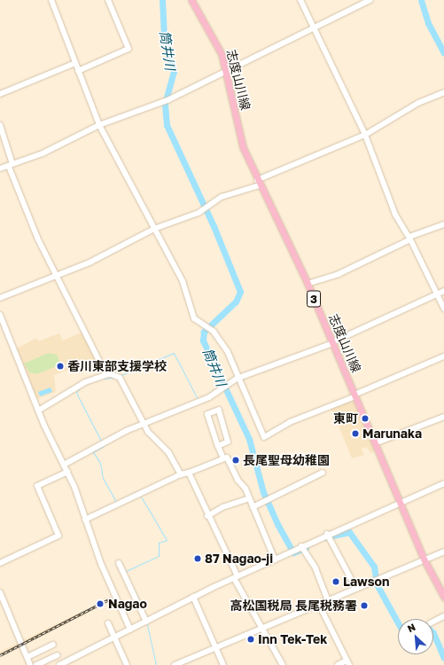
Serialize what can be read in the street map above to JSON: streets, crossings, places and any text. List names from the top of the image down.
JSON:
{
  "streets": {
    "main road": ["志度山川線", "3"]
  },
  "water": ["筒井川"],
  "places": [
    "香川東部支援学校",
    "東町",
    "Marunaka",
    "長尾聖母幼稚園",
    "87 Nagao-ji",
    "Lawson",
    "Nagao",
    "高松国税局 長尾税務署",
    "Inn Tek-Tek"
  ],
  "north": "top left"
}
